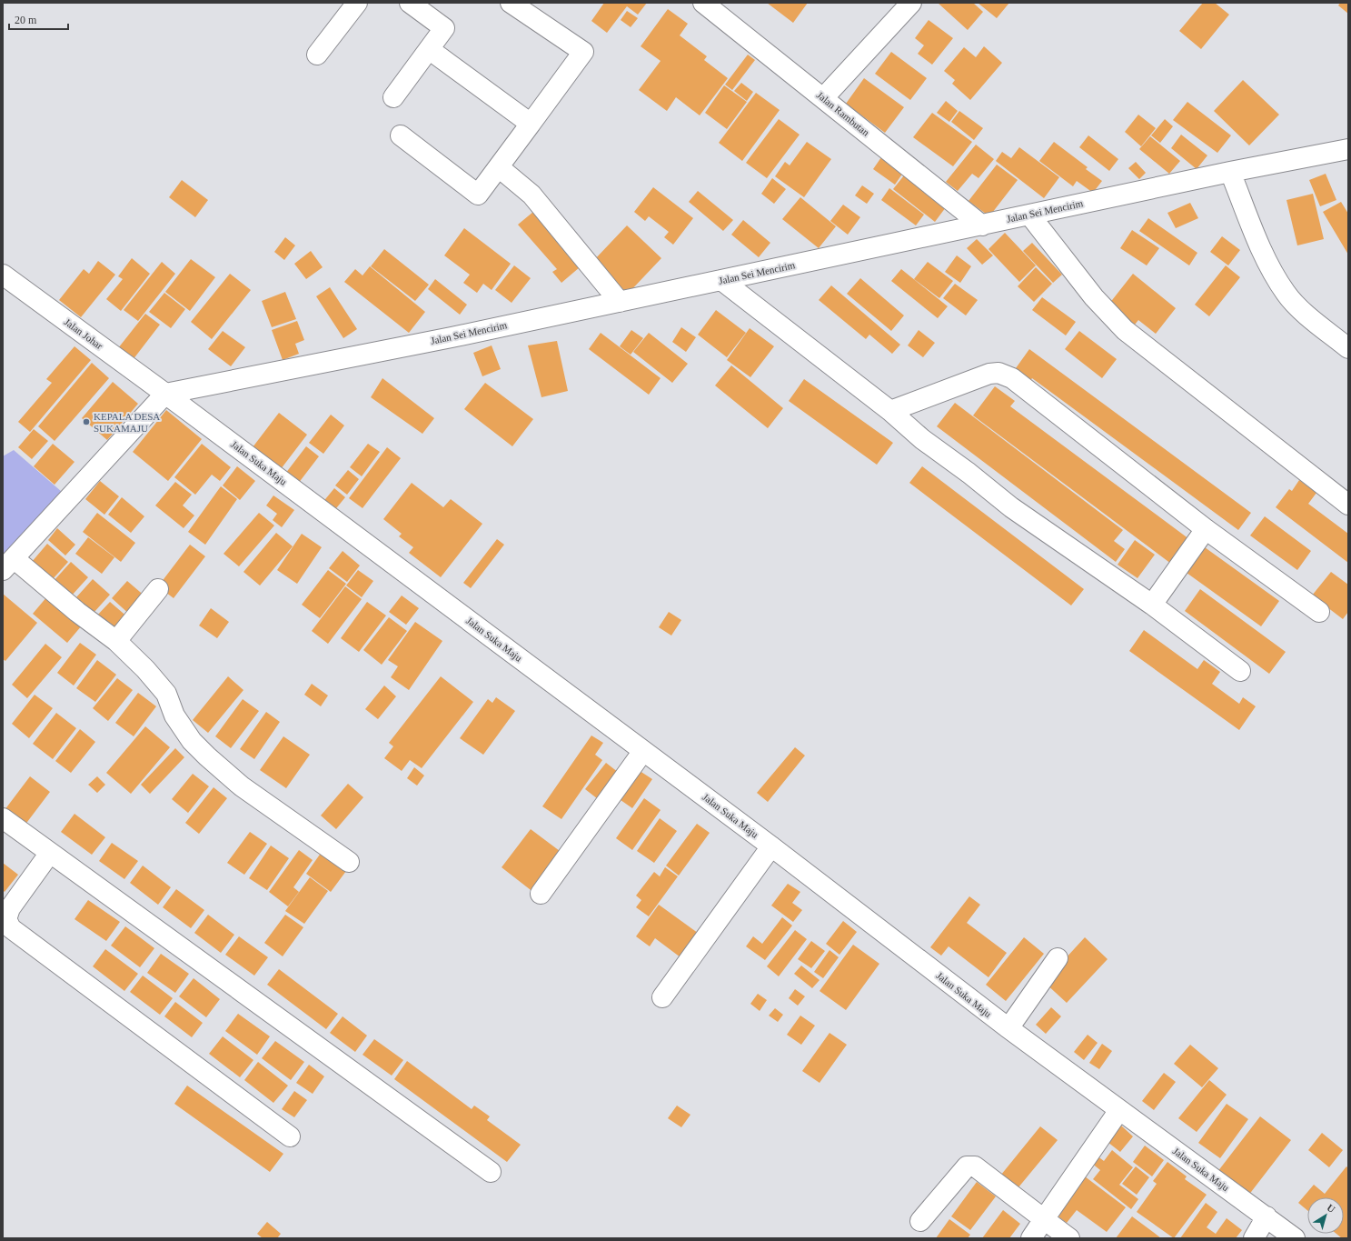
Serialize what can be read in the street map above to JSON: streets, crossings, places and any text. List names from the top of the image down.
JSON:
{
  "streets": {
    "street": [
      "Jalan Rambutan",
      "Jalan Sei Mencirim",
      "Jalan Johar",
      "Jalan Suka Maju"
    ]
  },
  "crossings": [
    ["Jalan Rambutan", "Jalan Sei Mencirim"],
    ["Jalan Sei Mencirim", "Jalan Johar"],
    ["Jalan Sei Mencirim", "Jalan Suka Maju"],
    ["Jalan Johar", "Jalan Suka Maju"]
  ],
  "places": ["KEPALA DESA SUKAMAJU"],
  "scale_bar": "20 m",
  "north": "top right"
}
